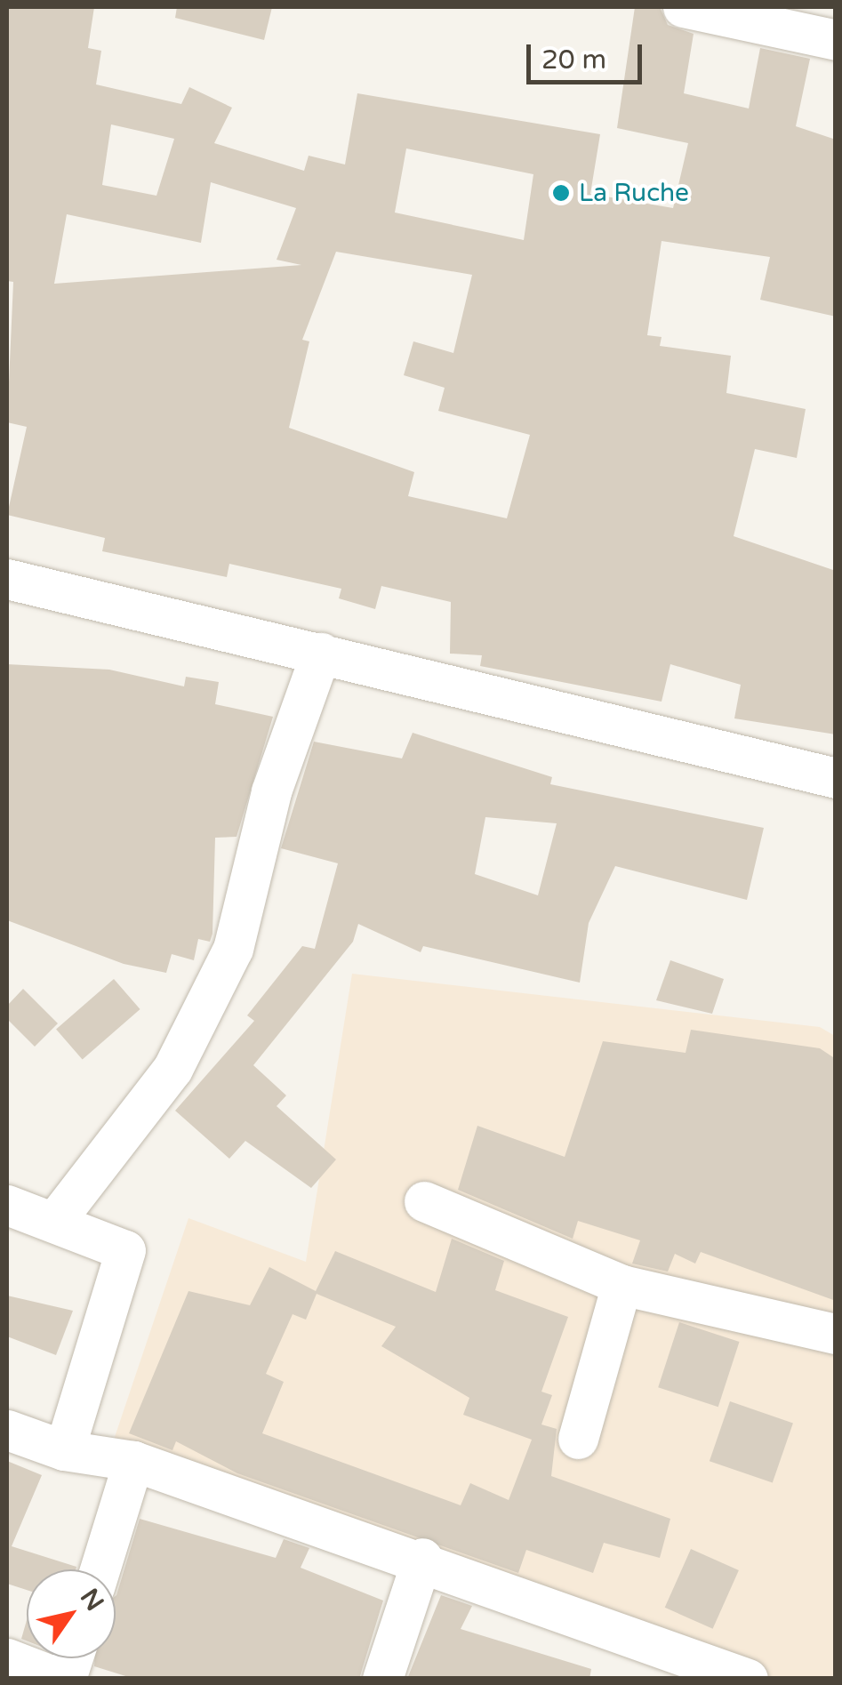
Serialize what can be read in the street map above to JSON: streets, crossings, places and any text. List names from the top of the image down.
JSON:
{
  "places": ["La Ruche"],
  "scale_bar": "20 m",
  "north": "top right"
}
